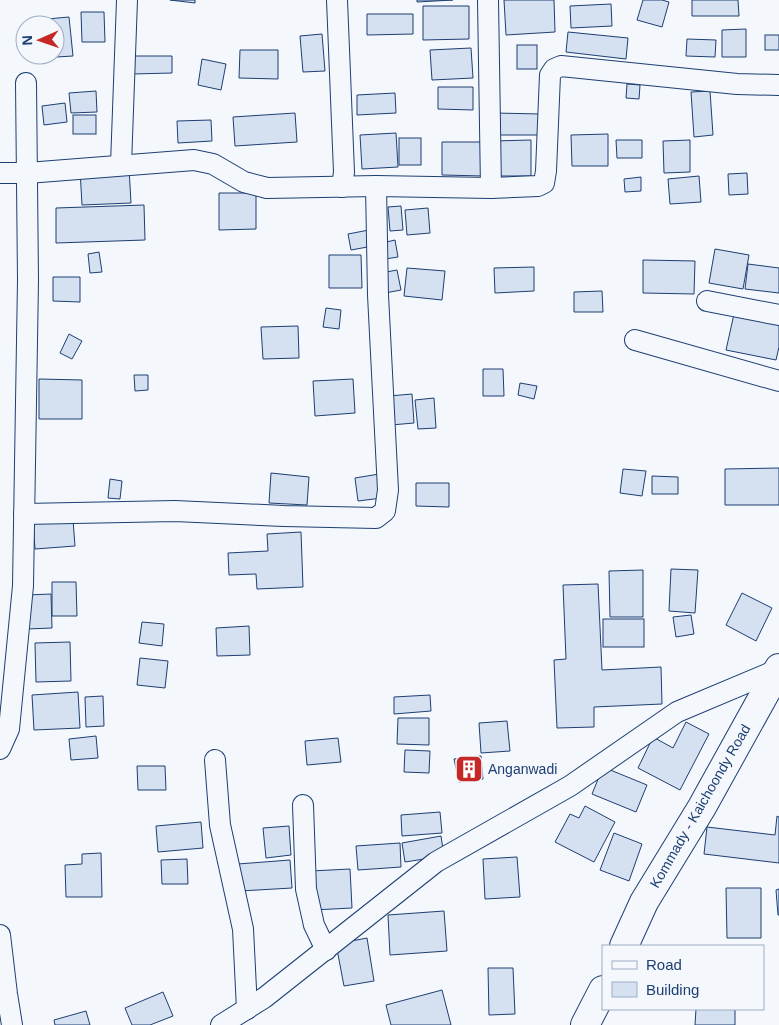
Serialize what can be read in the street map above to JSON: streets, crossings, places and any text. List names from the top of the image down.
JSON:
{
  "streets": {
    "main road": ["Kommady - Kaichoondy Road"]
  },
  "places": {
    "building": ["Anganwadi"]
  },
  "legend": ["Road", "Building"],
  "north": "left"
}
